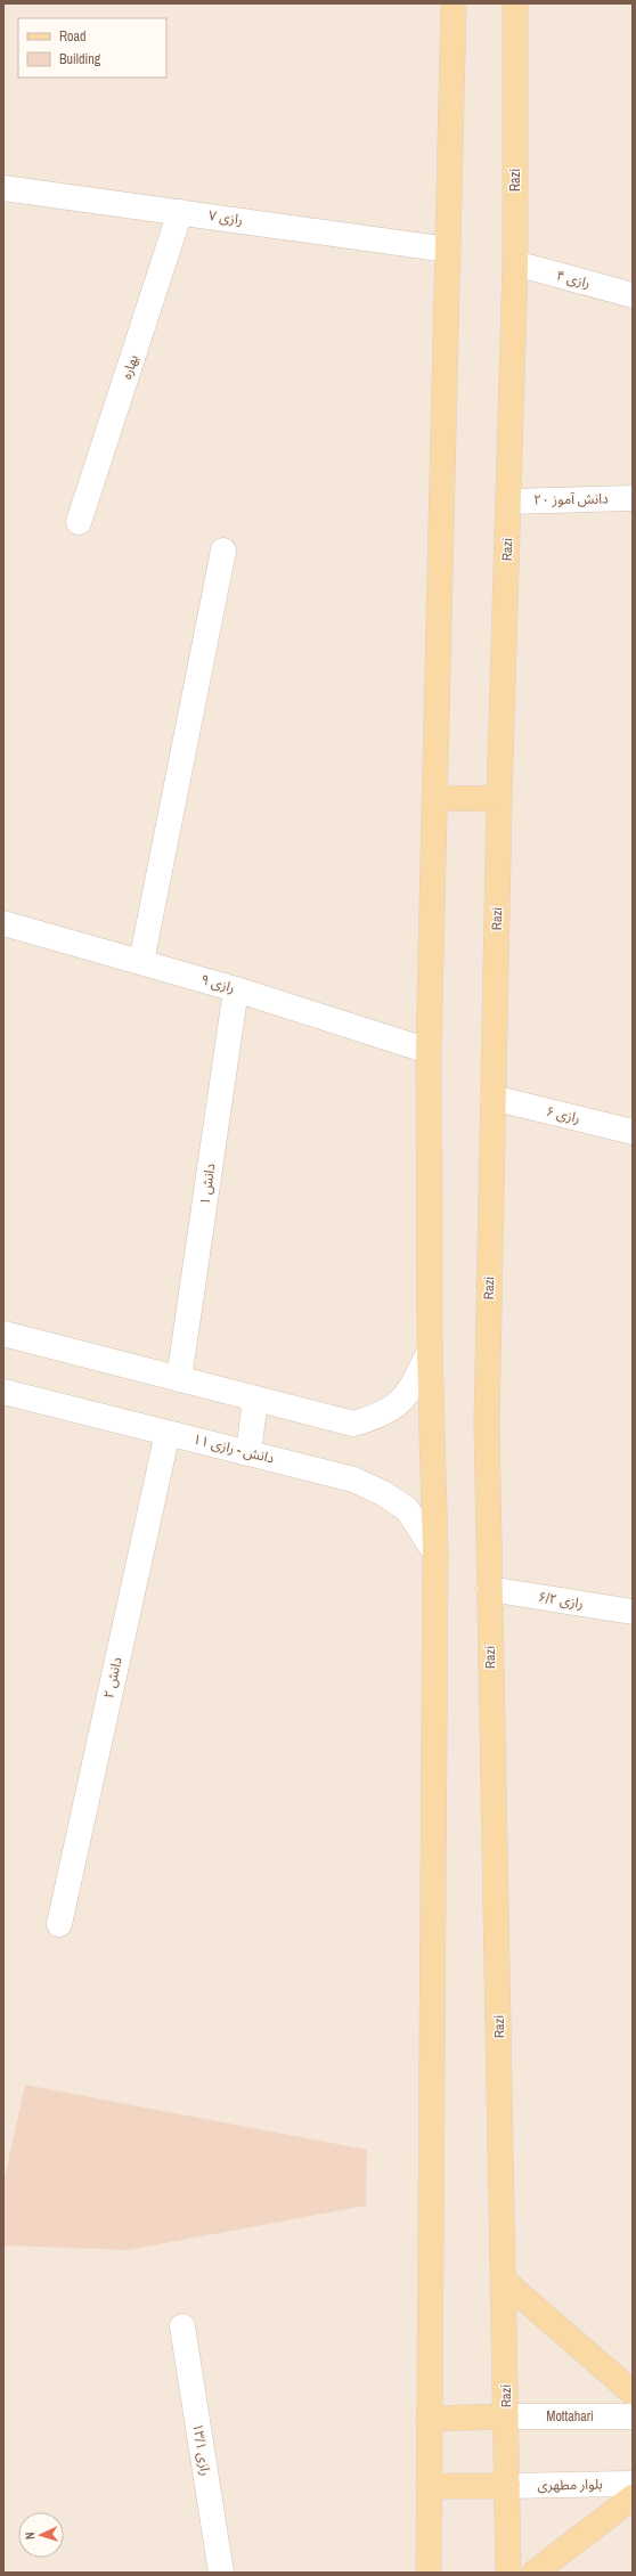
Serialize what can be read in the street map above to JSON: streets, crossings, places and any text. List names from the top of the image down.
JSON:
{
  "streets": {
    "main road": ["Razi"],
    "street": [
      "رازی ۷",
      "رازی ۴",
      "بهاره",
      "دانش آموز ۲۰",
      "رازی ۹",
      "رازی ۶",
      "دانش ۱",
      "دانش - رازی ۱۱",
      "رازی ۶/۲",
      "دانش ۲",
      "Mottahari",
      "رازی ۱۳/۱",
      "بلوار مطهری"
    ]
  },
  "crossings": [
    ["Razi", "رازی ۴"],
    ["Razi", "دانش آموز ۲۰"],
    ["Razi", "رازی ۶"],
    ["Razi", "رازی ۶/۲"],
    ["Razi", "Mottahari"],
    ["Razi", "بلوار مطهری"],
    ["رازی ۷", "بهاره"],
    ["رازی ۹", "دانش ۱"],
    ["دانش - رازی ۱۱", "دانش ۲"]
  ],
  "legend": ["Road", "Building"],
  "north": "left"
}
